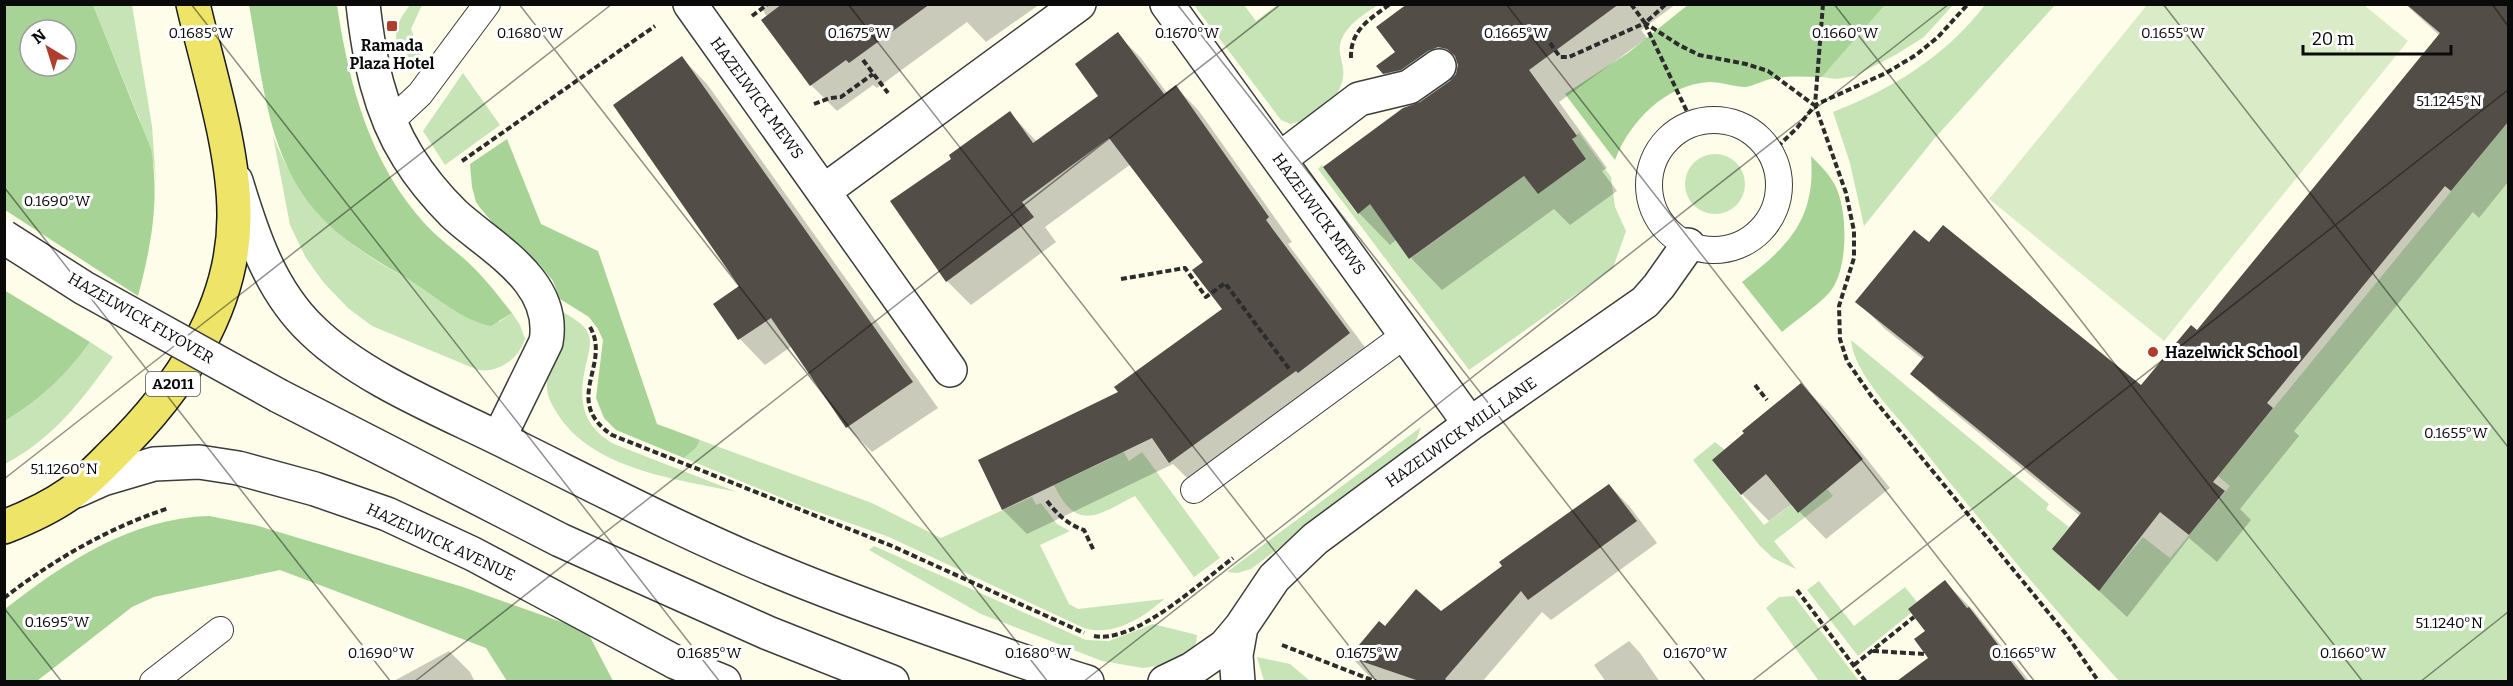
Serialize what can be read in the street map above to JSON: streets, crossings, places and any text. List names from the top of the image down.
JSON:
{
  "streets": {
    "main road": ["A2011", "HAZELWICK AVENUE"],
    "street": ["HAZELWICK MEWS", "HAZELWICK FLYOVER", "HAZELWICK MILL LANE"]
  },
  "crossings": [
    ["HAZELWICK MEWS", "HAZELWICK MILL LANE"]
  ],
  "places": {
    "transit": ["Ramada Plaza Hotel"],
    "other": ["Hazelwick School"]
  },
  "scale_bar": "20 m",
  "north": "top left",
  "coordinates": [
    "0.1685°W",
    "0.1680°W",
    "0.1675°W",
    "0.1670°W",
    "0.1665°W",
    "0.1660°W",
    "0.1655°W",
    "51.1245°N",
    "0.1690°W",
    "51.1260°N",
    "0.1695°W",
    "51.1240°N"
  ]
}
